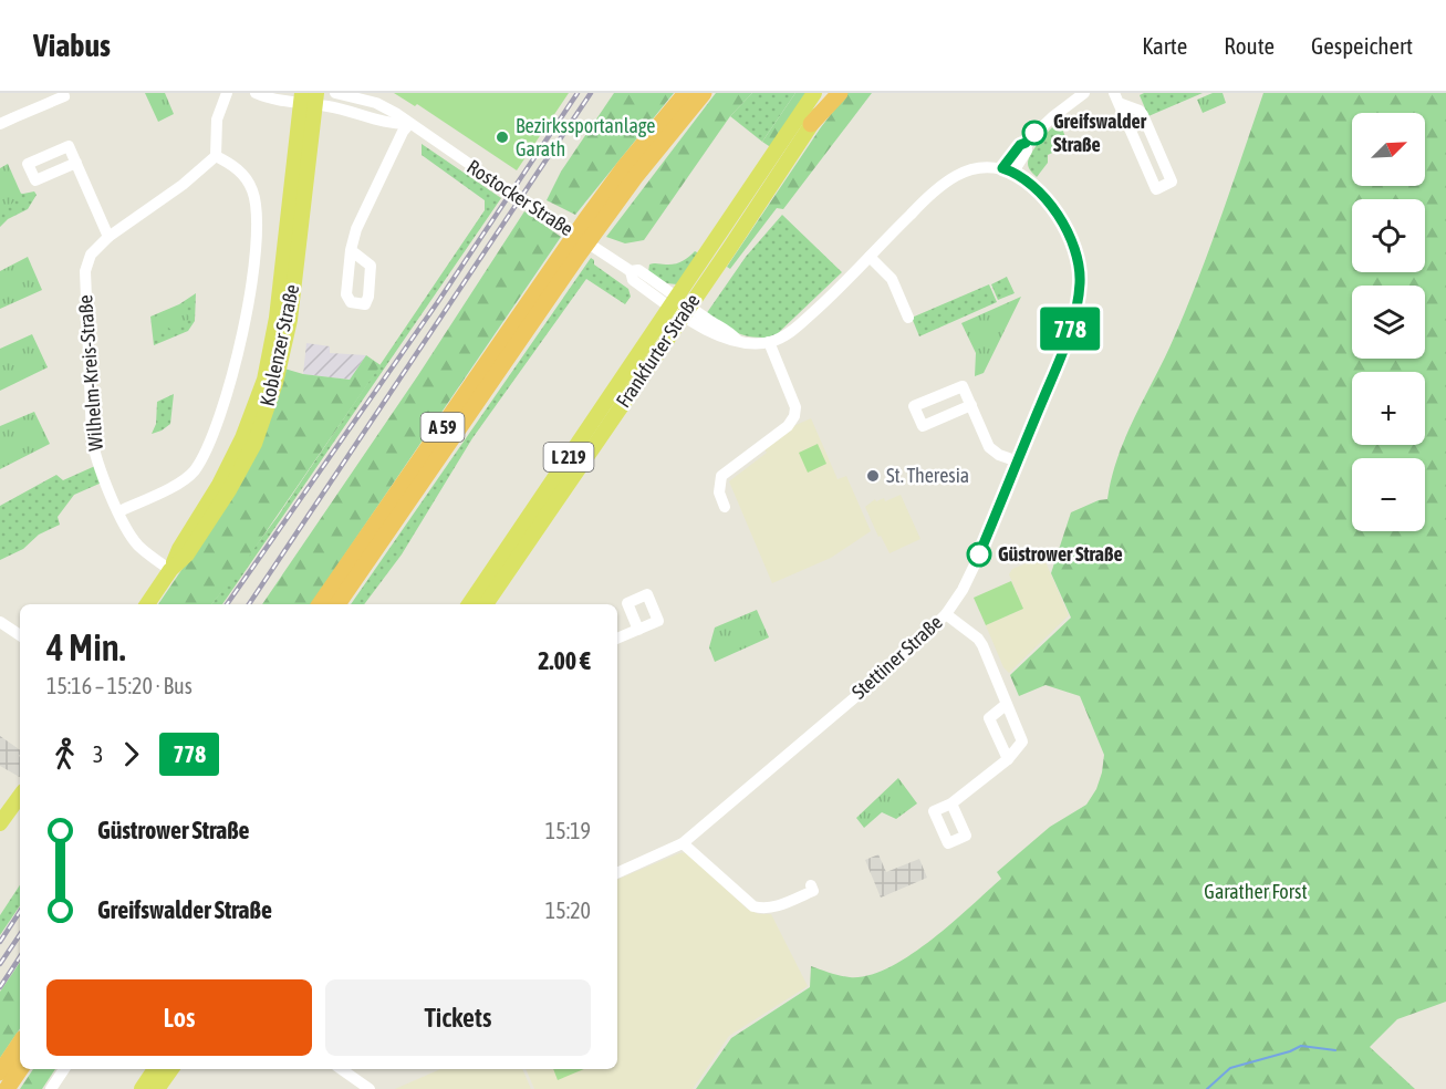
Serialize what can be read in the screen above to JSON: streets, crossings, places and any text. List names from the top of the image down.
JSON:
{
  "streets": {
    "highway": ["A 59"],
    "main road": ["Koblenzer Straße", "Frankfurter Straße", "L 219"],
    "street": ["Rostocker Straße", "Wilhelm-Kreis-Straße", "Stettiner Straße"]
  },
  "crossings": [
    ["Rostocker Straße", "Koblenzer Straße"],
    ["Rostocker Straße", "Frankfurter Straße"],
    ["Koblenzer Straße", "Wilhelm-Kreis-Straße"]
  ],
  "parks": ["Garather Forst"],
  "places": [
    "Greifswalder Straße",
    "Bezirkssportanlage Garath",
    "St. Theresia",
    "Güstrower Straße"
  ],
  "lines": ["bus line 778"],
  "north": "top right",
  "page": {
    "header": "Viabus",
    "nav": ["Karte", "Route", "Gespeichert"],
    "on_map": "778",
    "map_buttons": ["+", "−"],
    "heading": ["4 Min.", "15:16 – 15:20 · Bus", "2.00 €"],
    "legs": ["3", "778"],
    "list": [
      {
        "name": "Güstrower Straße",
        "value": "15:19"
      },
      {
        "name": "Greifswalder Straße",
        "value": "15:20"
      }
    ],
    "buttons": ["Los", "Tickets"]
  }
}
